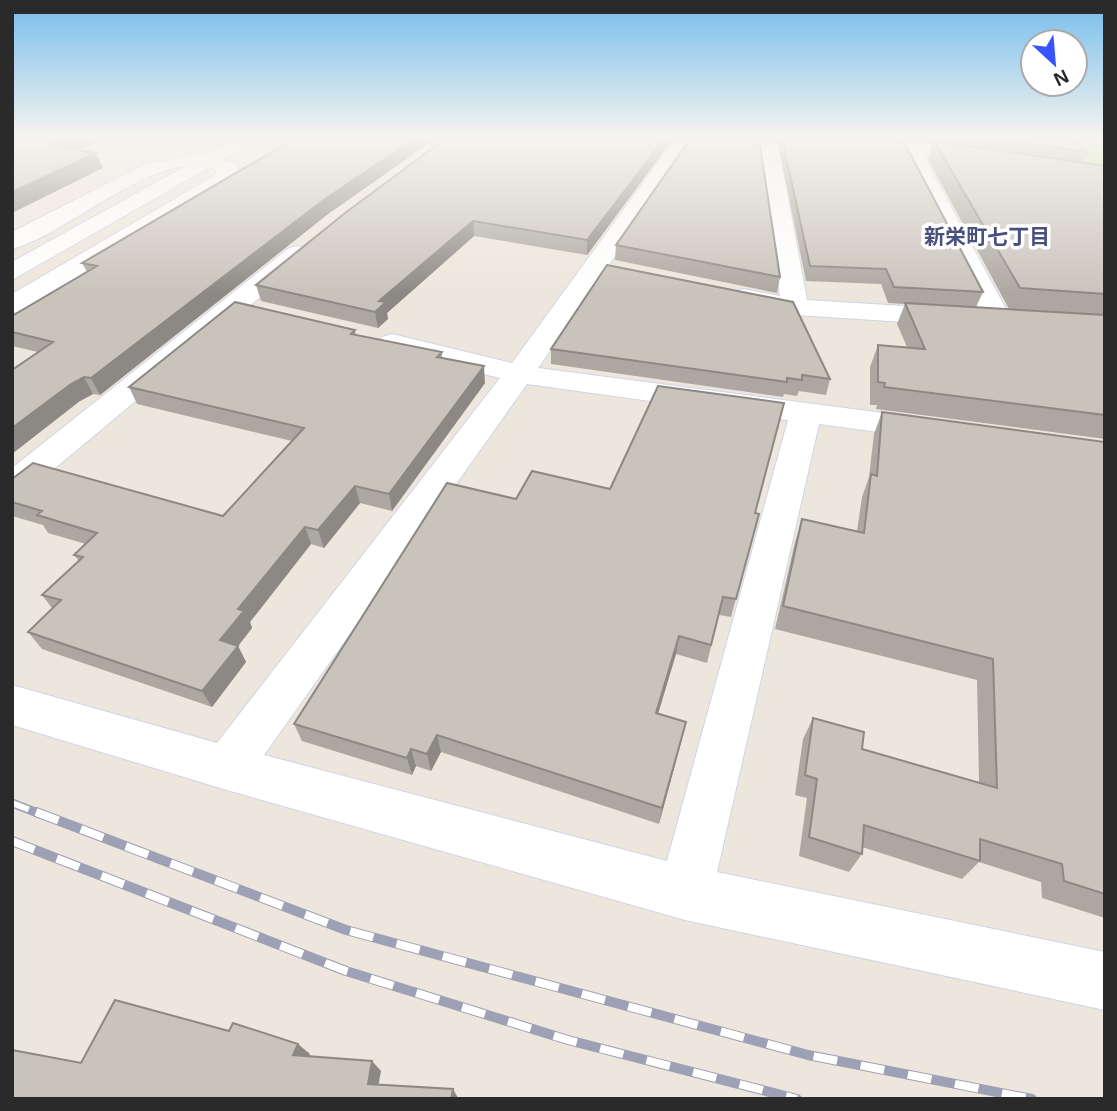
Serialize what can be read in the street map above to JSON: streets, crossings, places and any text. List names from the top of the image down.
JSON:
{
  "districts": ["新栄町七丁目"],
  "north": "bottom right"
}
